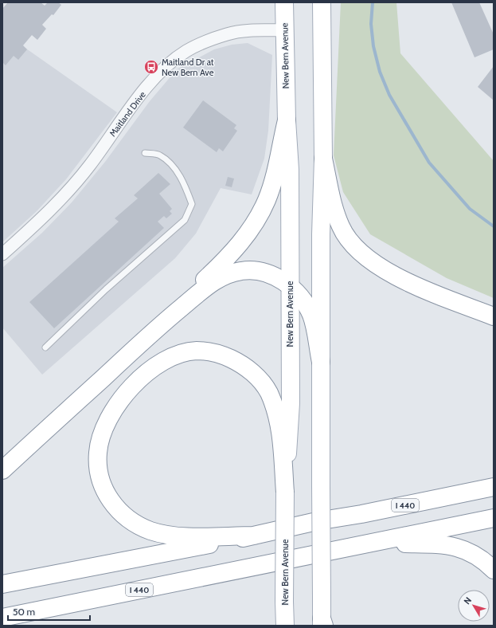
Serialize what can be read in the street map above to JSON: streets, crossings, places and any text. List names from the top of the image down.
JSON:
{
  "streets": {
    "main road": ["New Bern Avenue", "I 440"],
    "street": ["Maitland Drive"]
  },
  "crossings": [
    ["New Bern Avenue", "Maitland Drive"]
  ],
  "places": {
    "bus stop": ["Maitland Dr at New Bern Ave"]
  },
  "scale_bar": "50 m",
  "north": "top left"
}
